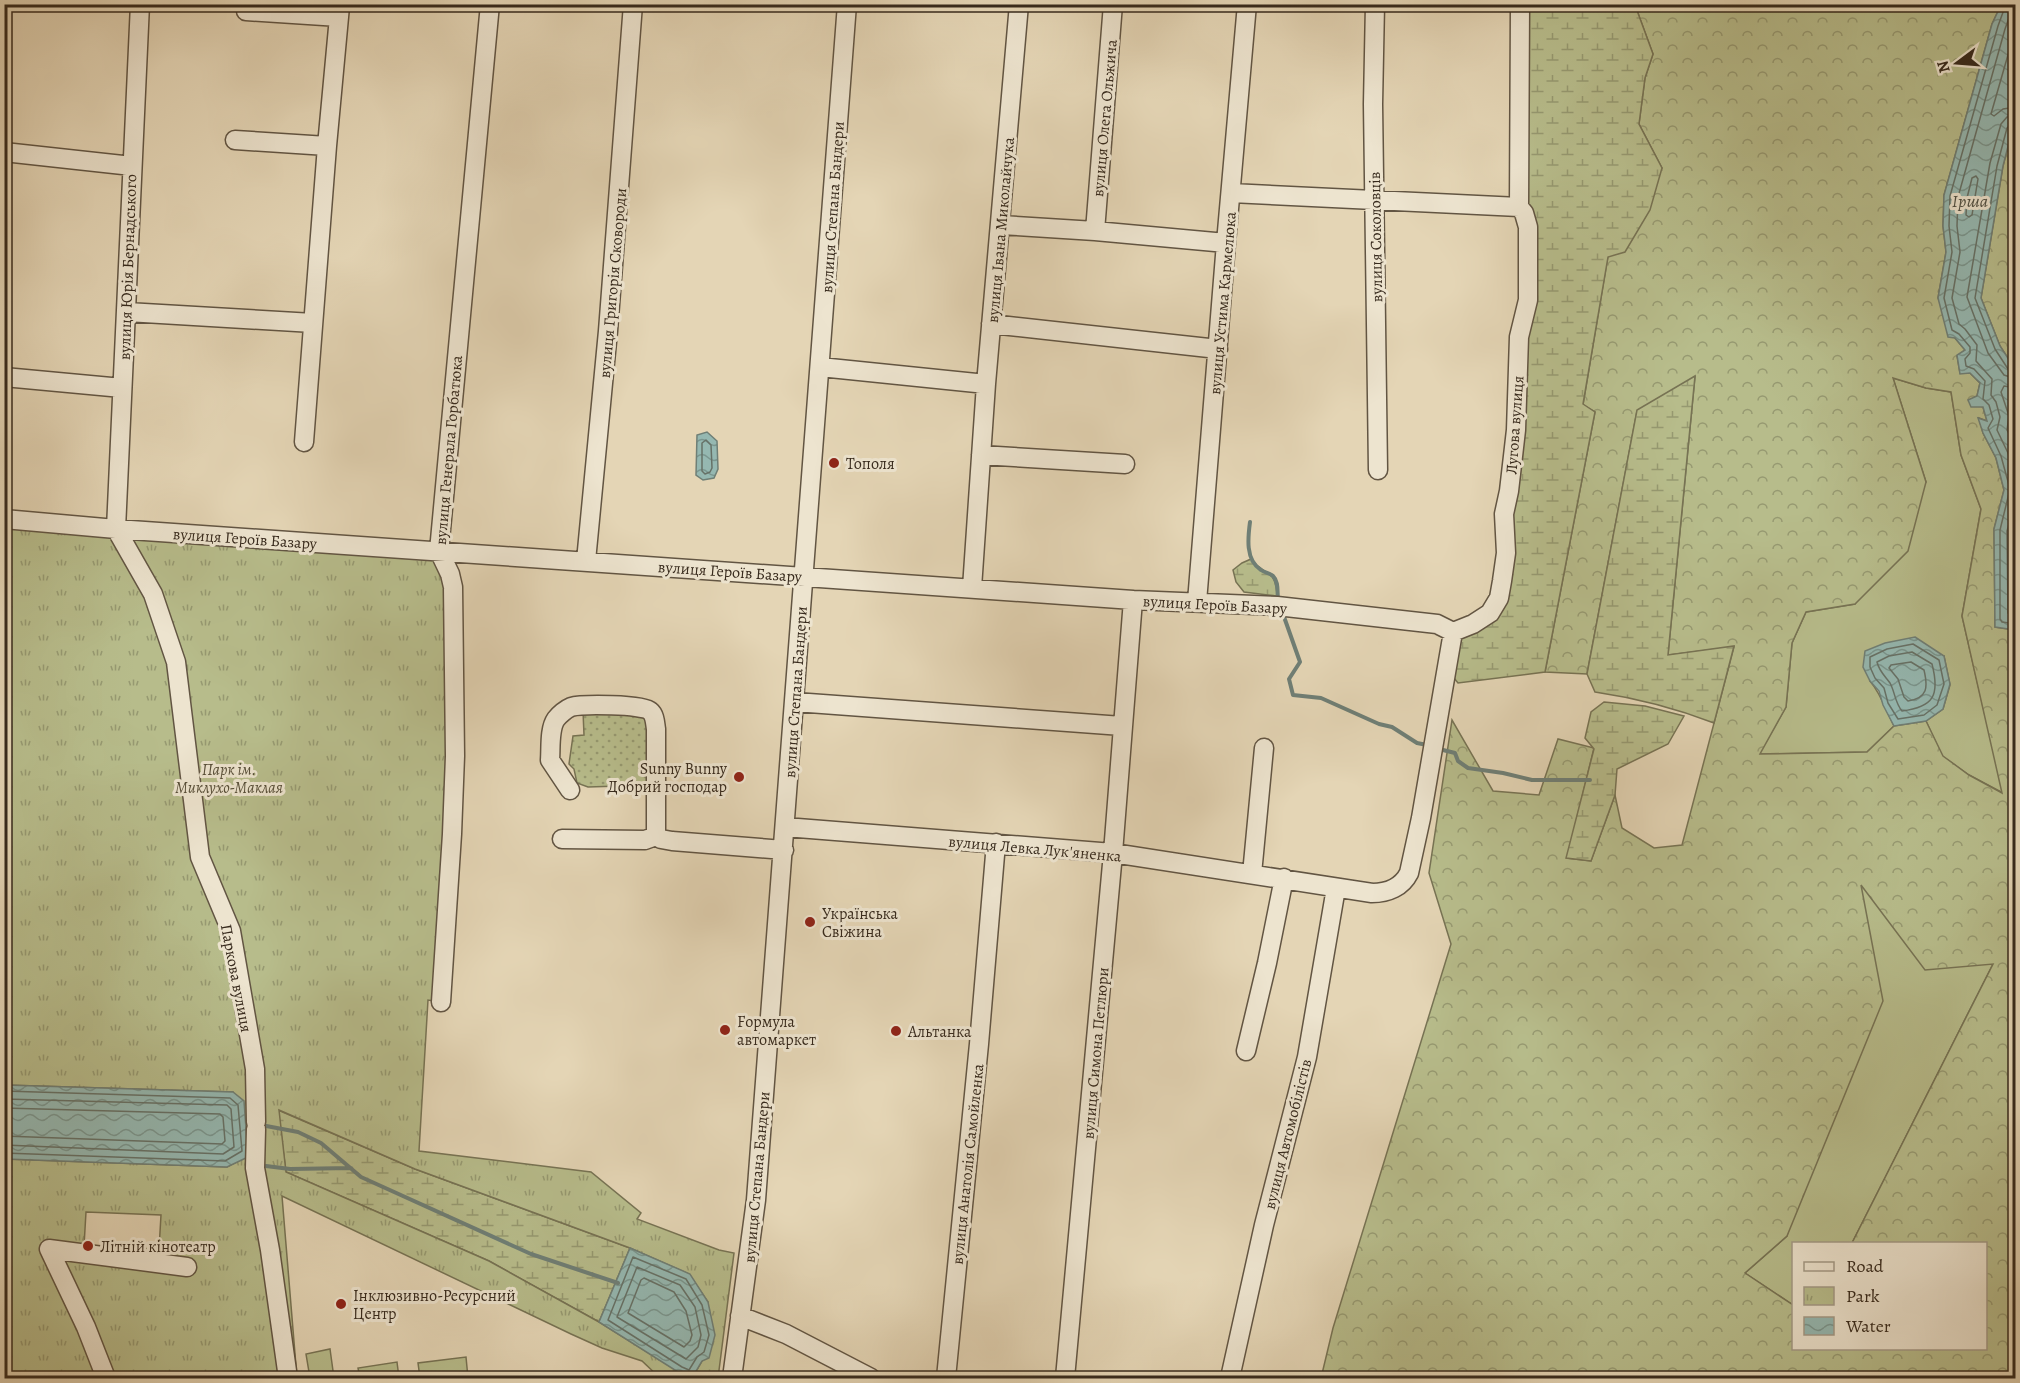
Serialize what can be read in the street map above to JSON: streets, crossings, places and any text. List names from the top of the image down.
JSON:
{
  "streets": {
    "street": [
      "вулиця Олега Ольжича",
      "вулиця Степана Бандери",
      "вулиця Івана Миколайчука",
      "вулиця Соколовців",
      "вулиця Юрія Бернадського",
      "вулиця Григорія Сковороди",
      "вулиця Устима Кармелюка",
      "Лугова вулиця",
      "вулиця Генерала Горбатюка",
      "вулиця Героїв Базару",
      "вулиця Левка Лук'яненка",
      "Паркова вулиця",
      "вулиця Симона Петлюри",
      "вулиця Автомобілістів",
      "вулиця Анатолія Самойленка"
    ]
  },
  "crossings": [
    ["вулиця Степана Бандери", "вулиця Героїв Базару"],
    ["вулиця Степана Бандери", "вулиця Левка Лук'яненка"],
    ["вулиця Івана Миколайчука", "вулиця Героїв Базару"],
    ["вулиця Юрія Бернадського", "вулиця Героїв Базару"],
    ["вулиця Юрія Бернадського", "Паркова вулиця"],
    ["вулиця Григорія Сковороди", "вулиця Героїв Базару"],
    ["вулиця Устима Кармелюка", "вулиця Героїв Базару"],
    ["Лугова вулиця", "вулиця Героїв Базару"],
    ["Лугова вулиця", "вулиця Левка Лук'яненка"],
    ["вулиця Генерала Горбатюка", "вулиця Героїв Базару"],
    ["вулиця Героїв Базару", "вулиця Левка Лук'яненка"],
    ["вулиця Героїв Базару", "Паркова вулиця"],
    ["вулиця Героїв Базару", "вулиця Симона Петлюри"],
    ["вулиця Левка Лук'яненка", "вулиця Симона Петлюри"],
    ["вулиця Левка Лук'яненка", "вулиця Автомобілістів"],
    ["вулиця Левка Лук'яненка", "вулиця Анатолія Самойленка"]
  ],
  "water": ["Ірша"],
  "parks": ["Парк ім. Миклухо-Маклая"],
  "places": [
    "Тополя",
    "Sunny Bunny Добрий господар",
    "Українська Свіжина",
    "Fормула автомаркет",
    "Альтанка",
    "Літній кінотеатр",
    "Інклюзивно-Ресурсний Центр"
  ],
  "legend": ["Road", "Park", "Water"],
  "north": "left"
}
